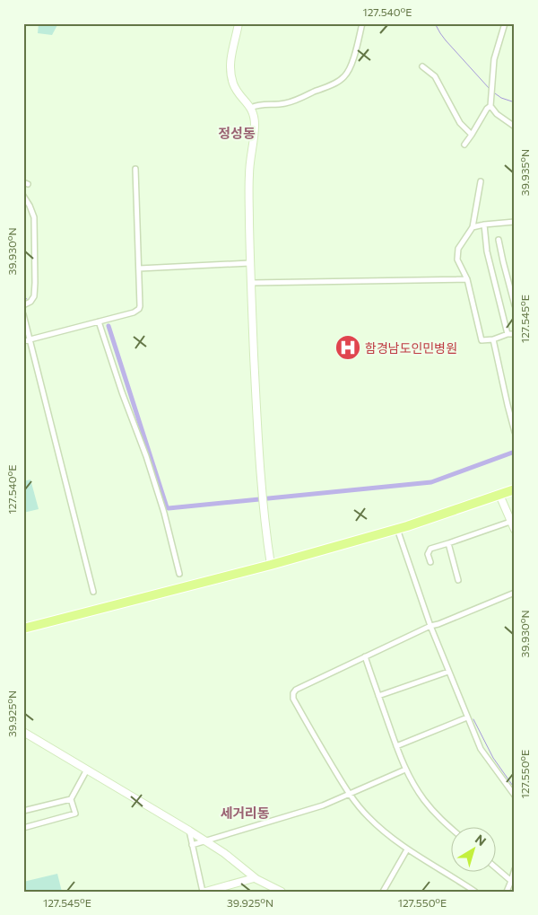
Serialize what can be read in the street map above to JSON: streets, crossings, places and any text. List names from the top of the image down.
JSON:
{
  "districts": ["정성동", "세거리동"],
  "places": {
    "hospital": ["함경남도인민병원"]
  },
  "north": "top right",
  "coordinates": [
    "127.540°E",
    "39.935°N",
    "39.930°N",
    "127.545°E",
    "39.925°N",
    "127.550°E"
  ]
}
